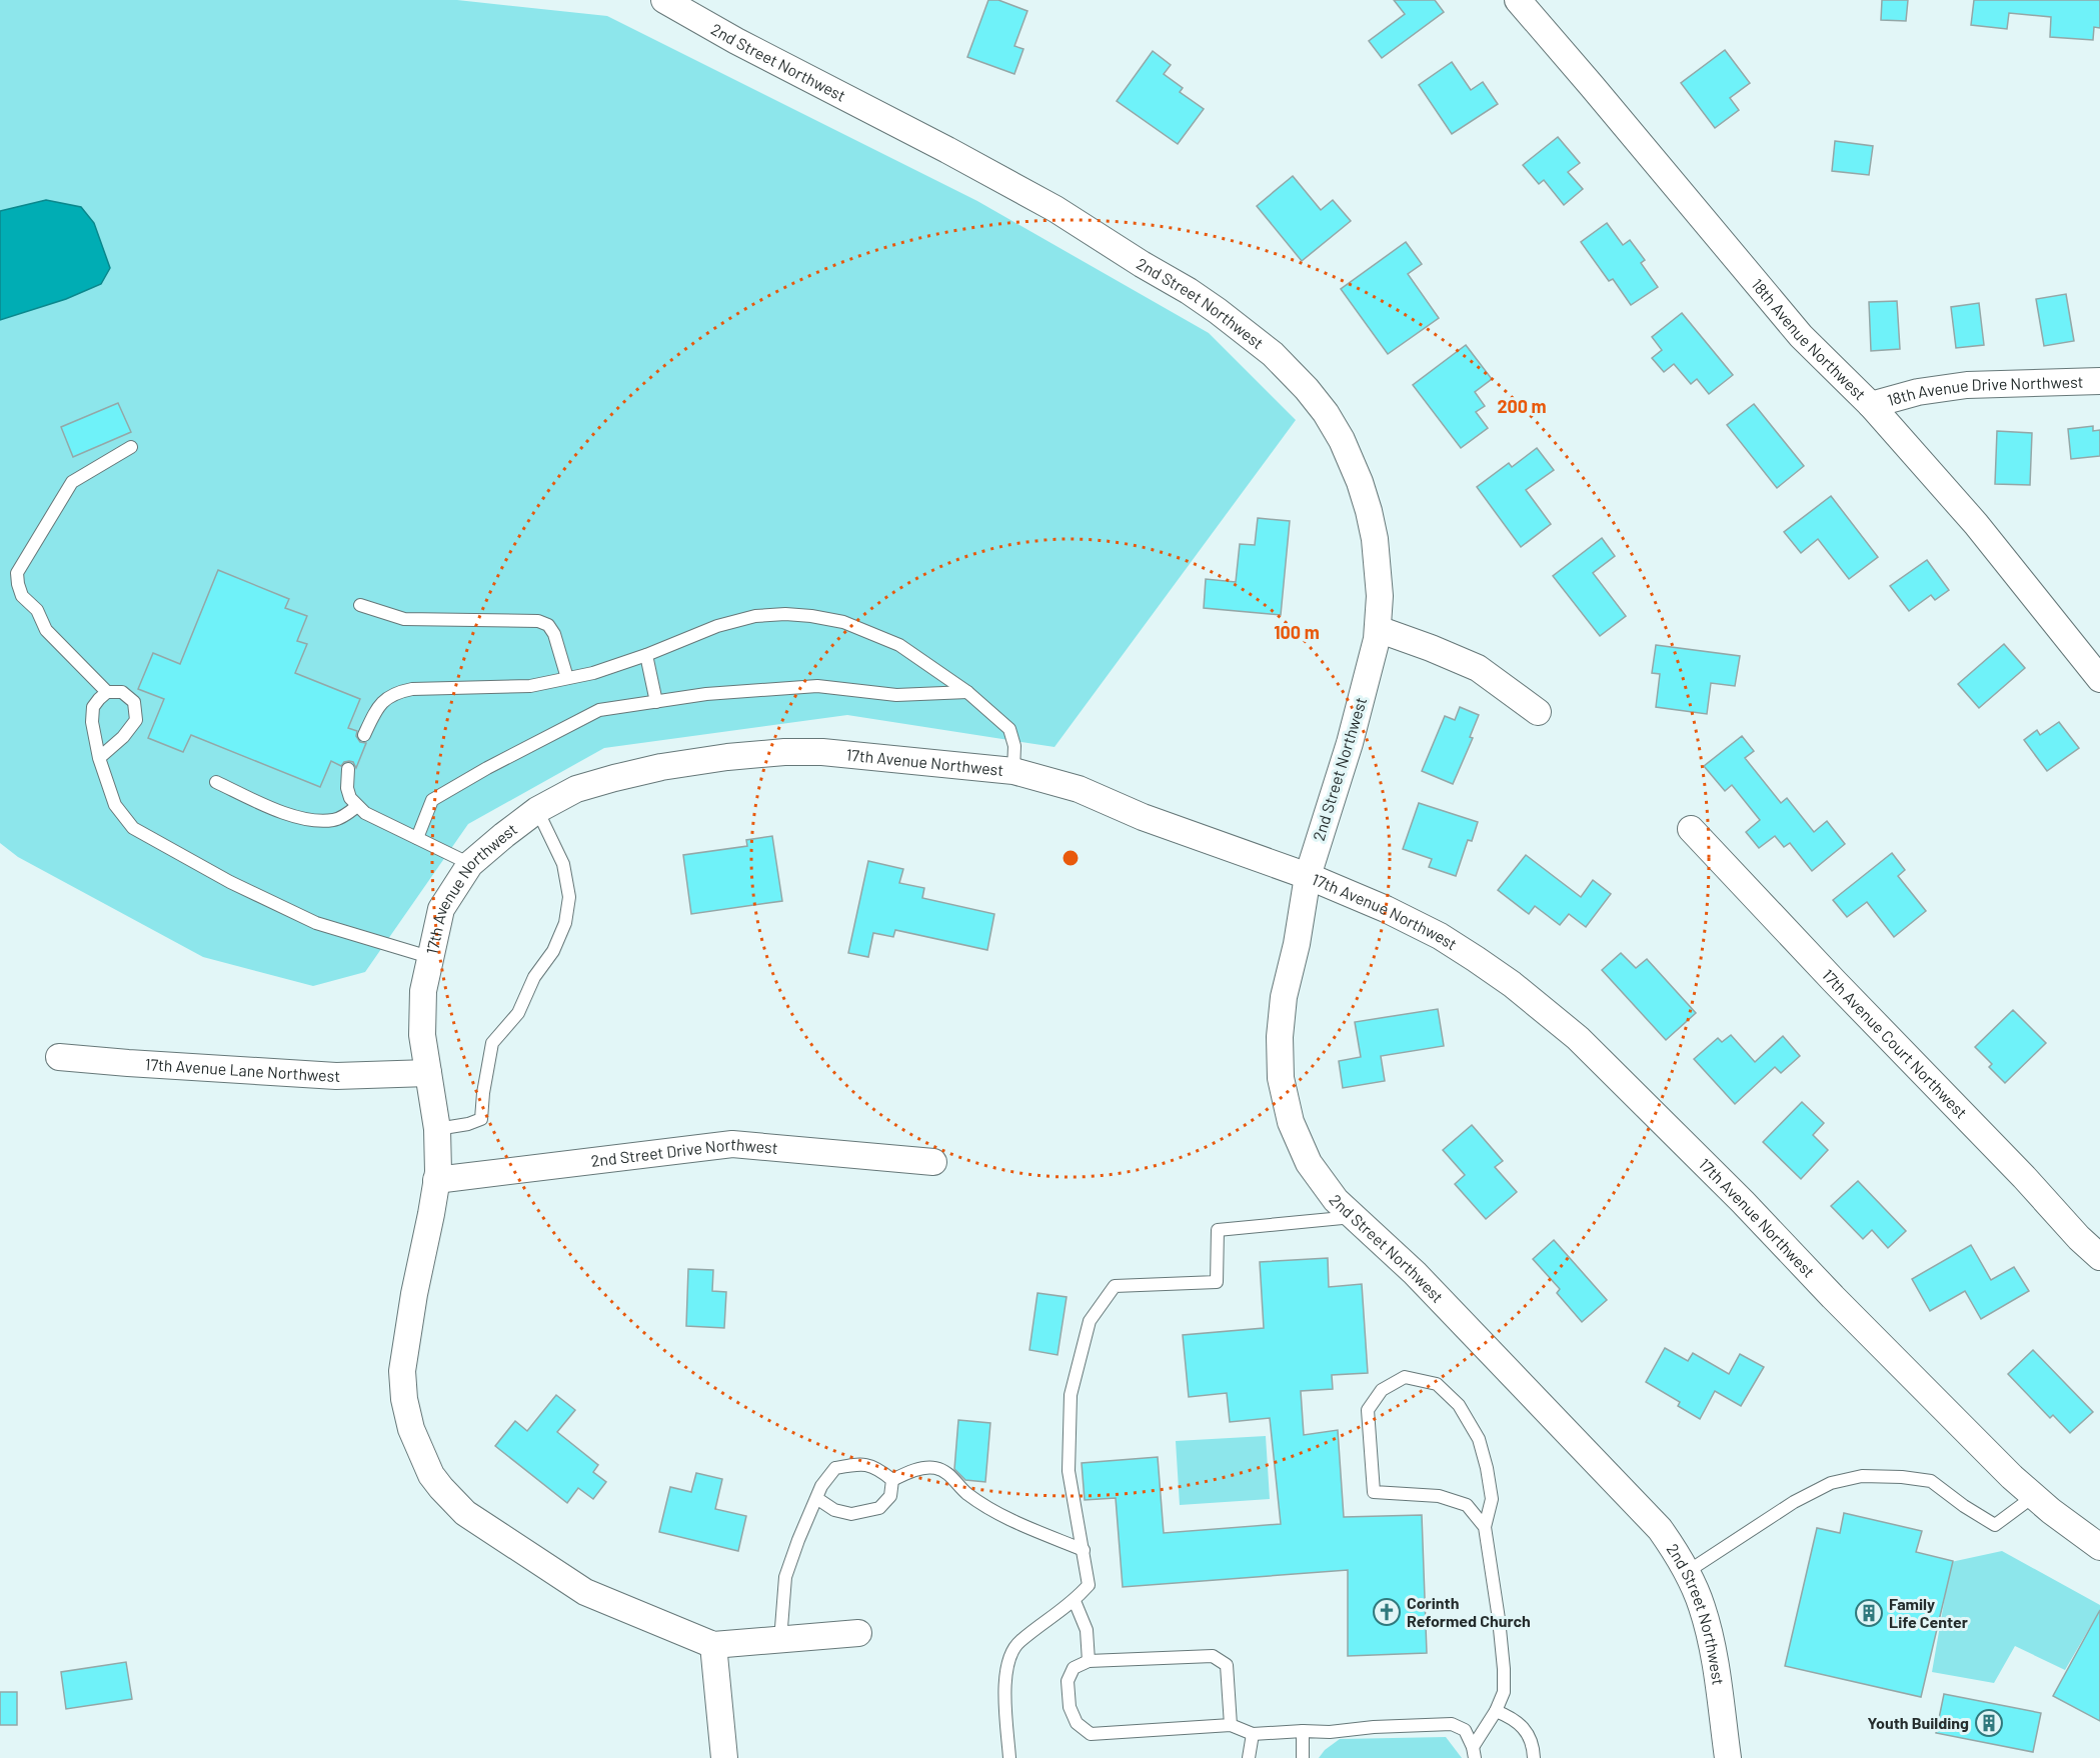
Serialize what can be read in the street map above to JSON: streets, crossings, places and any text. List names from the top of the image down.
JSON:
{
  "streets": {
    "street": [
      "2nd Street Northwest",
      "18th Avenue Northwest",
      "18th Avenue Drive Northwest",
      "17th Avenue Northwest",
      "17th Avenue Court Northwest",
      "17th Avenue Lane Northwest",
      "2nd Street Drive Northwest"
    ]
  },
  "crossings": [
    ["2nd Street Northwest", "17th Avenue Northwest"],
    ["18th Avenue Northwest", "18th Avenue Drive Northwest"],
    ["17th Avenue Northwest", "17th Avenue Lane Northwest"],
    ["17th Avenue Northwest", "2nd Street Drive Northwest"]
  ],
  "places": {
    "church": ["Corinth Reformed Church"],
    "building": ["Family Life Center", "Youth Building"]
  },
  "rings": ["200 m", "100 m"]
}
